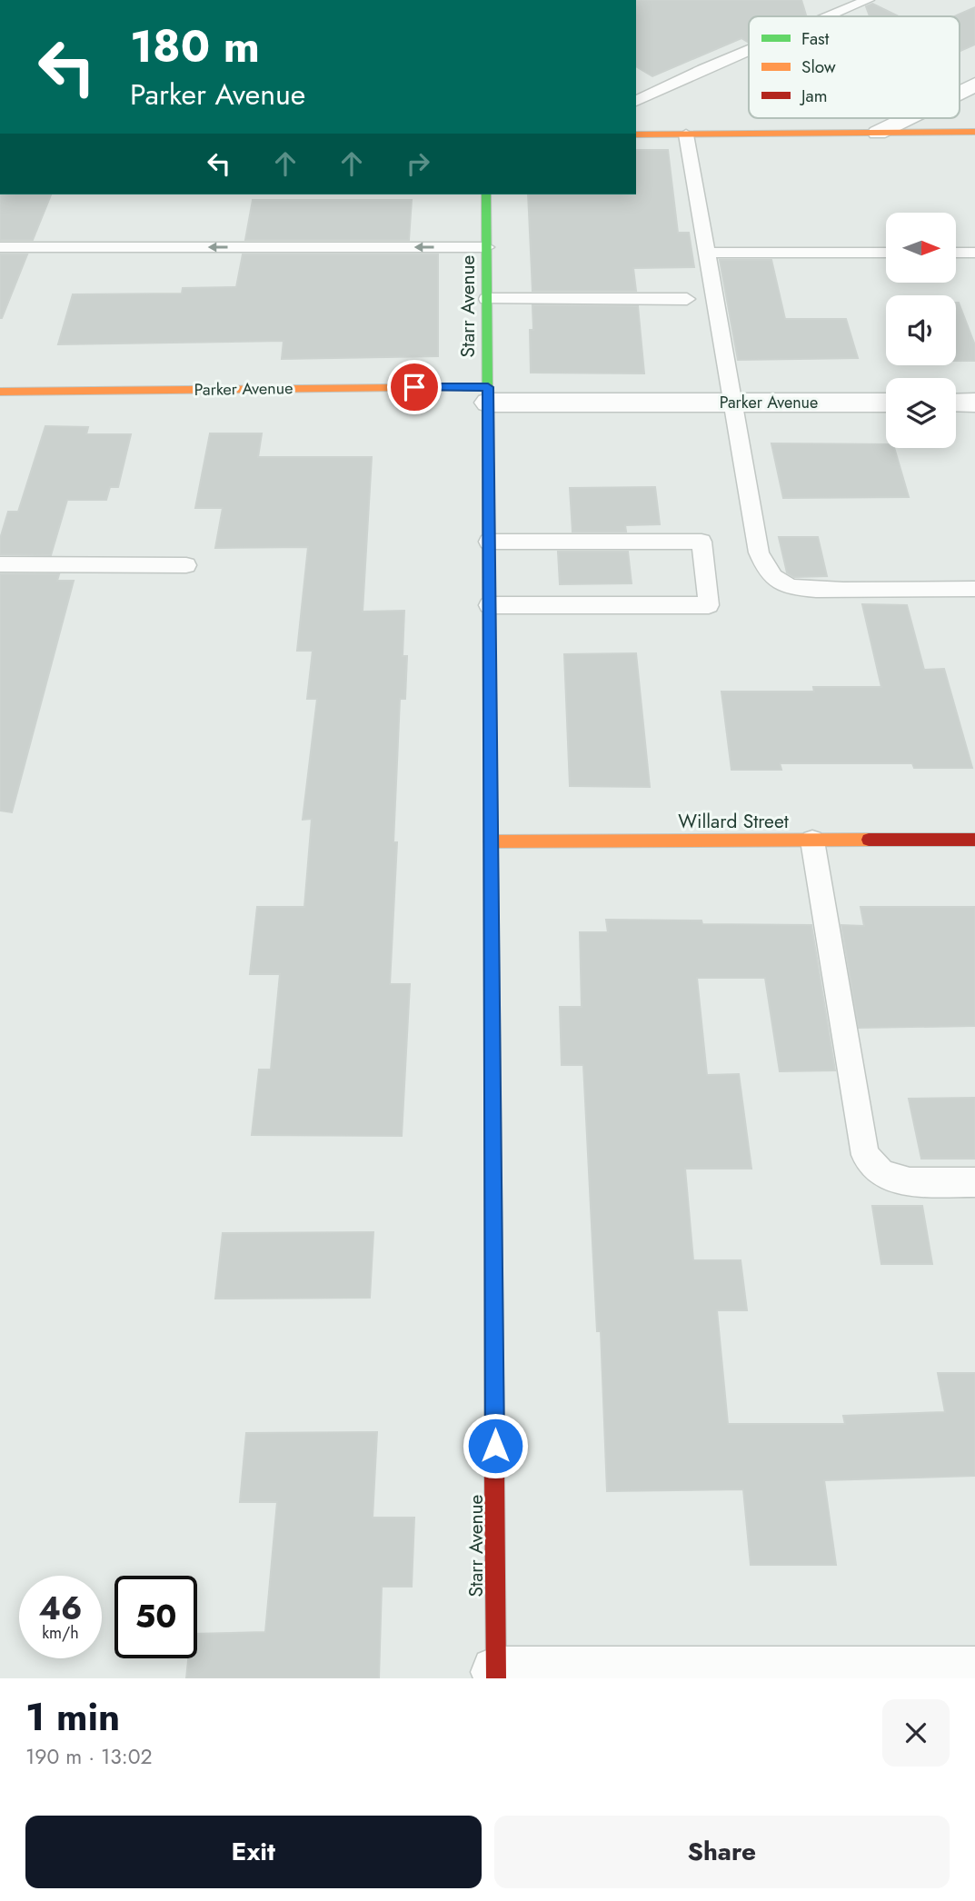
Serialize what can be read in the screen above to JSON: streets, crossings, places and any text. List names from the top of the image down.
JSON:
{
  "streets": {
    "main road": ["Starr Avenue", "Parker Avenue", "Willard Street"]
  },
  "crossings": [
    ["Starr Avenue", "Parker Avenue"],
    ["Starr Avenue", "Willard Street"]
  ],
  "legend": ["Fast", "Slow", "Jam"],
  "north": "right",
  "page": {
    "turn": ["180 m", "Parker Avenue"],
    "speed": "46 km/h",
    "limit": "50",
    "heading": ["1 min", "190 m · 13:02"],
    "buttons": ["Exit", "Share"]
  }
}
